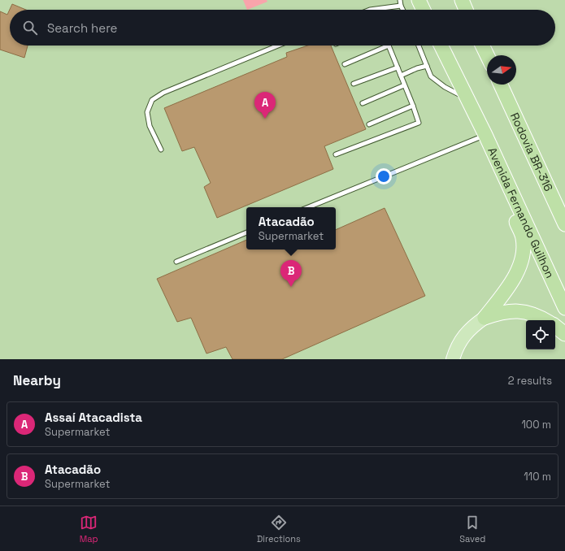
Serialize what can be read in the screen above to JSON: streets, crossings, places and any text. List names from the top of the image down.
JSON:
{
  "streets": {
    "highway": ["Rodovia BR-316", "Avenida Fernando Guilhon"]
  },
  "north": "right",
  "page": {
    "search": "Search here",
    "pins": ["A", "B"],
    "popup": ["Atacadão", "Supermarket"],
    "heading": ["Nearby", "2 results"],
    "list": [
      {
        "mark": "A",
        "name": "Assaí Atacadista",
        "note": "Supermarket",
        "value": "100 m"
      },
      {
        "mark": "B",
        "name": "Atacadão",
        "note": "Supermarket",
        "value": "110 m"
      }
    ],
    "nav": ["Map", "Directions", "Saved"]
  }
}
